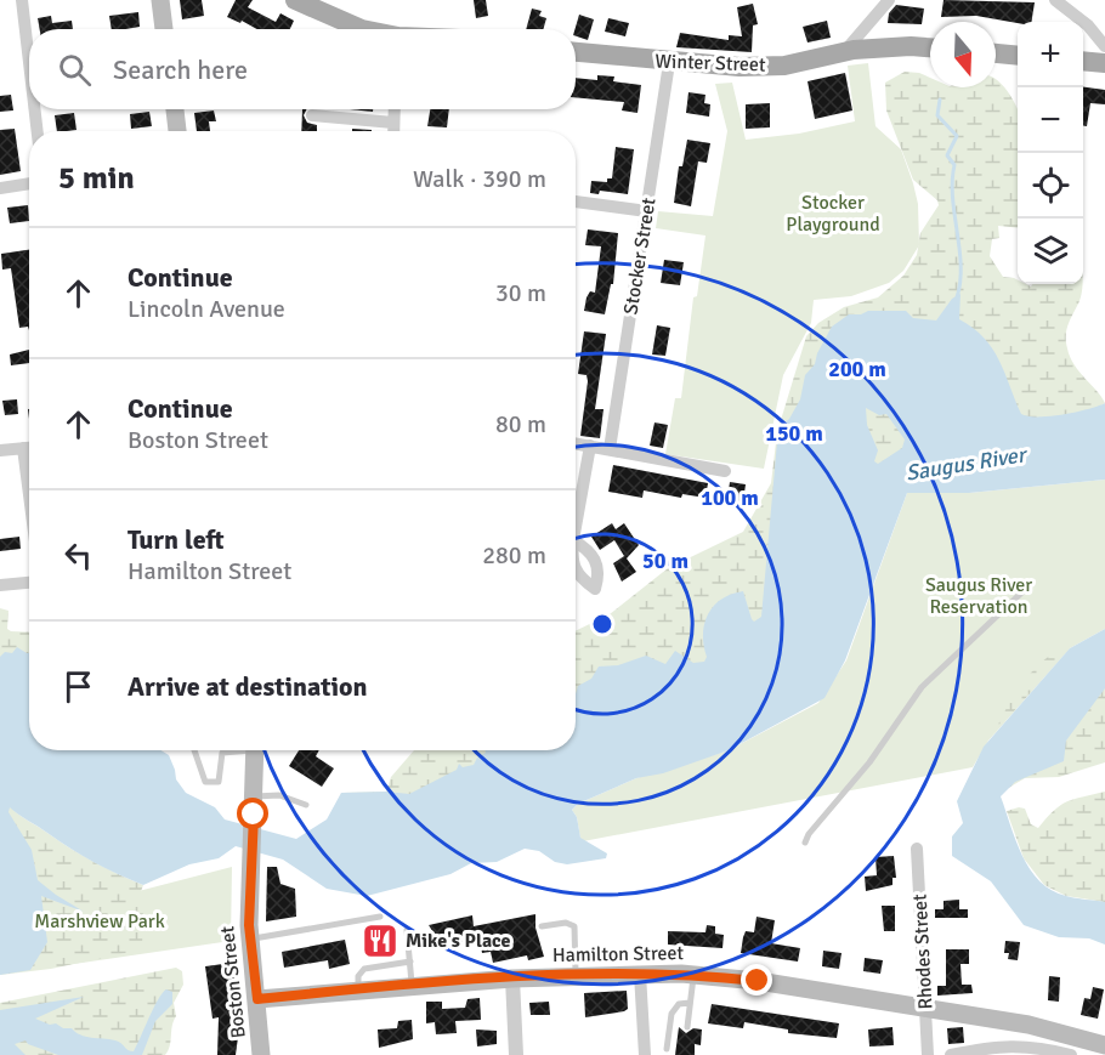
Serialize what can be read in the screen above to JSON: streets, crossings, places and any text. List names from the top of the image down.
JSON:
{
  "streets": {
    "main road": ["Winter Street", "Hamilton Street", "Boston Street"],
    "street": ["Stocker Street", "Rhodes Street"]
  },
  "crossings": [
    ["Winter Street", "Stocker Street"],
    ["Rhodes Street", "Hamilton Street"],
    ["Hamilton Street", "Boston Street"]
  ],
  "water": ["Saugus River"],
  "parks": ["Stocker Playground", "Saugus River Reservation", "Marshview Park"],
  "places": {
    "restaurant": ["Mike's Place"]
  },
  "north": "bottom",
  "page": {
    "map_buttons": ["+", "−"],
    "search": "Search here",
    "heading": ["5 min", "Walk · 390 m"],
    "list": [
      ["Continue", "Lincoln Avenue", "30 m"],
      ["Continue", "Boston Street", "80 m"],
      ["Turn left", "Hamilton Street", "280 m"],
      "Arrive at destination"
    ]
  },
  "rings": [
    "200 m",
    "150 m",
    "100 m",
    "50 m"
  ]
}
